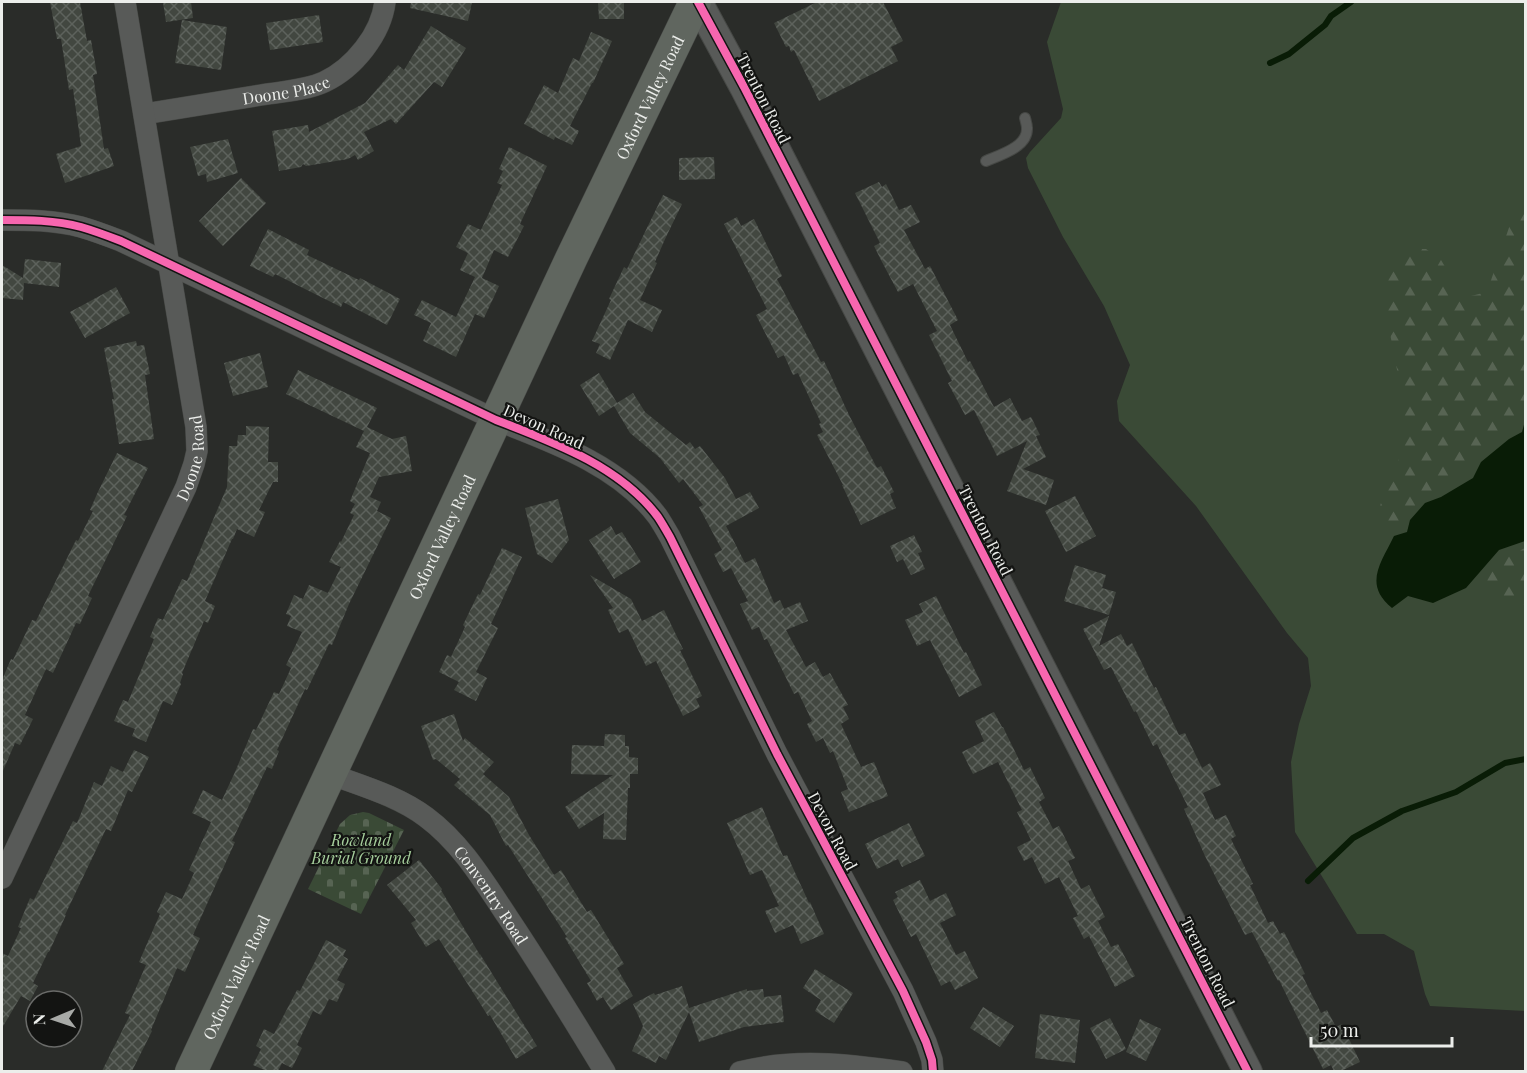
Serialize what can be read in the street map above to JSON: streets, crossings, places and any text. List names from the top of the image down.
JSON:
{
  "streets": {
    "main road": ["Oxford Valley Road", "Trenton Road"],
    "street": [
      "Doone Place",
      "Devon Road",
      "Doone Road",
      "Conventry Road"
    ]
  },
  "crossings": [
    ["Doone Place", "Doone Road"],
    ["Oxford Valley Road", "Trenton Road"],
    ["Oxford Valley Road", "Devon Road"],
    ["Oxford Valley Road", "Conventry Road"],
    ["Devon Road", "Doone Road"]
  ],
  "parks": ["Rowland Burial Ground"],
  "scale_bar": "50 m",
  "north": "left"
}
